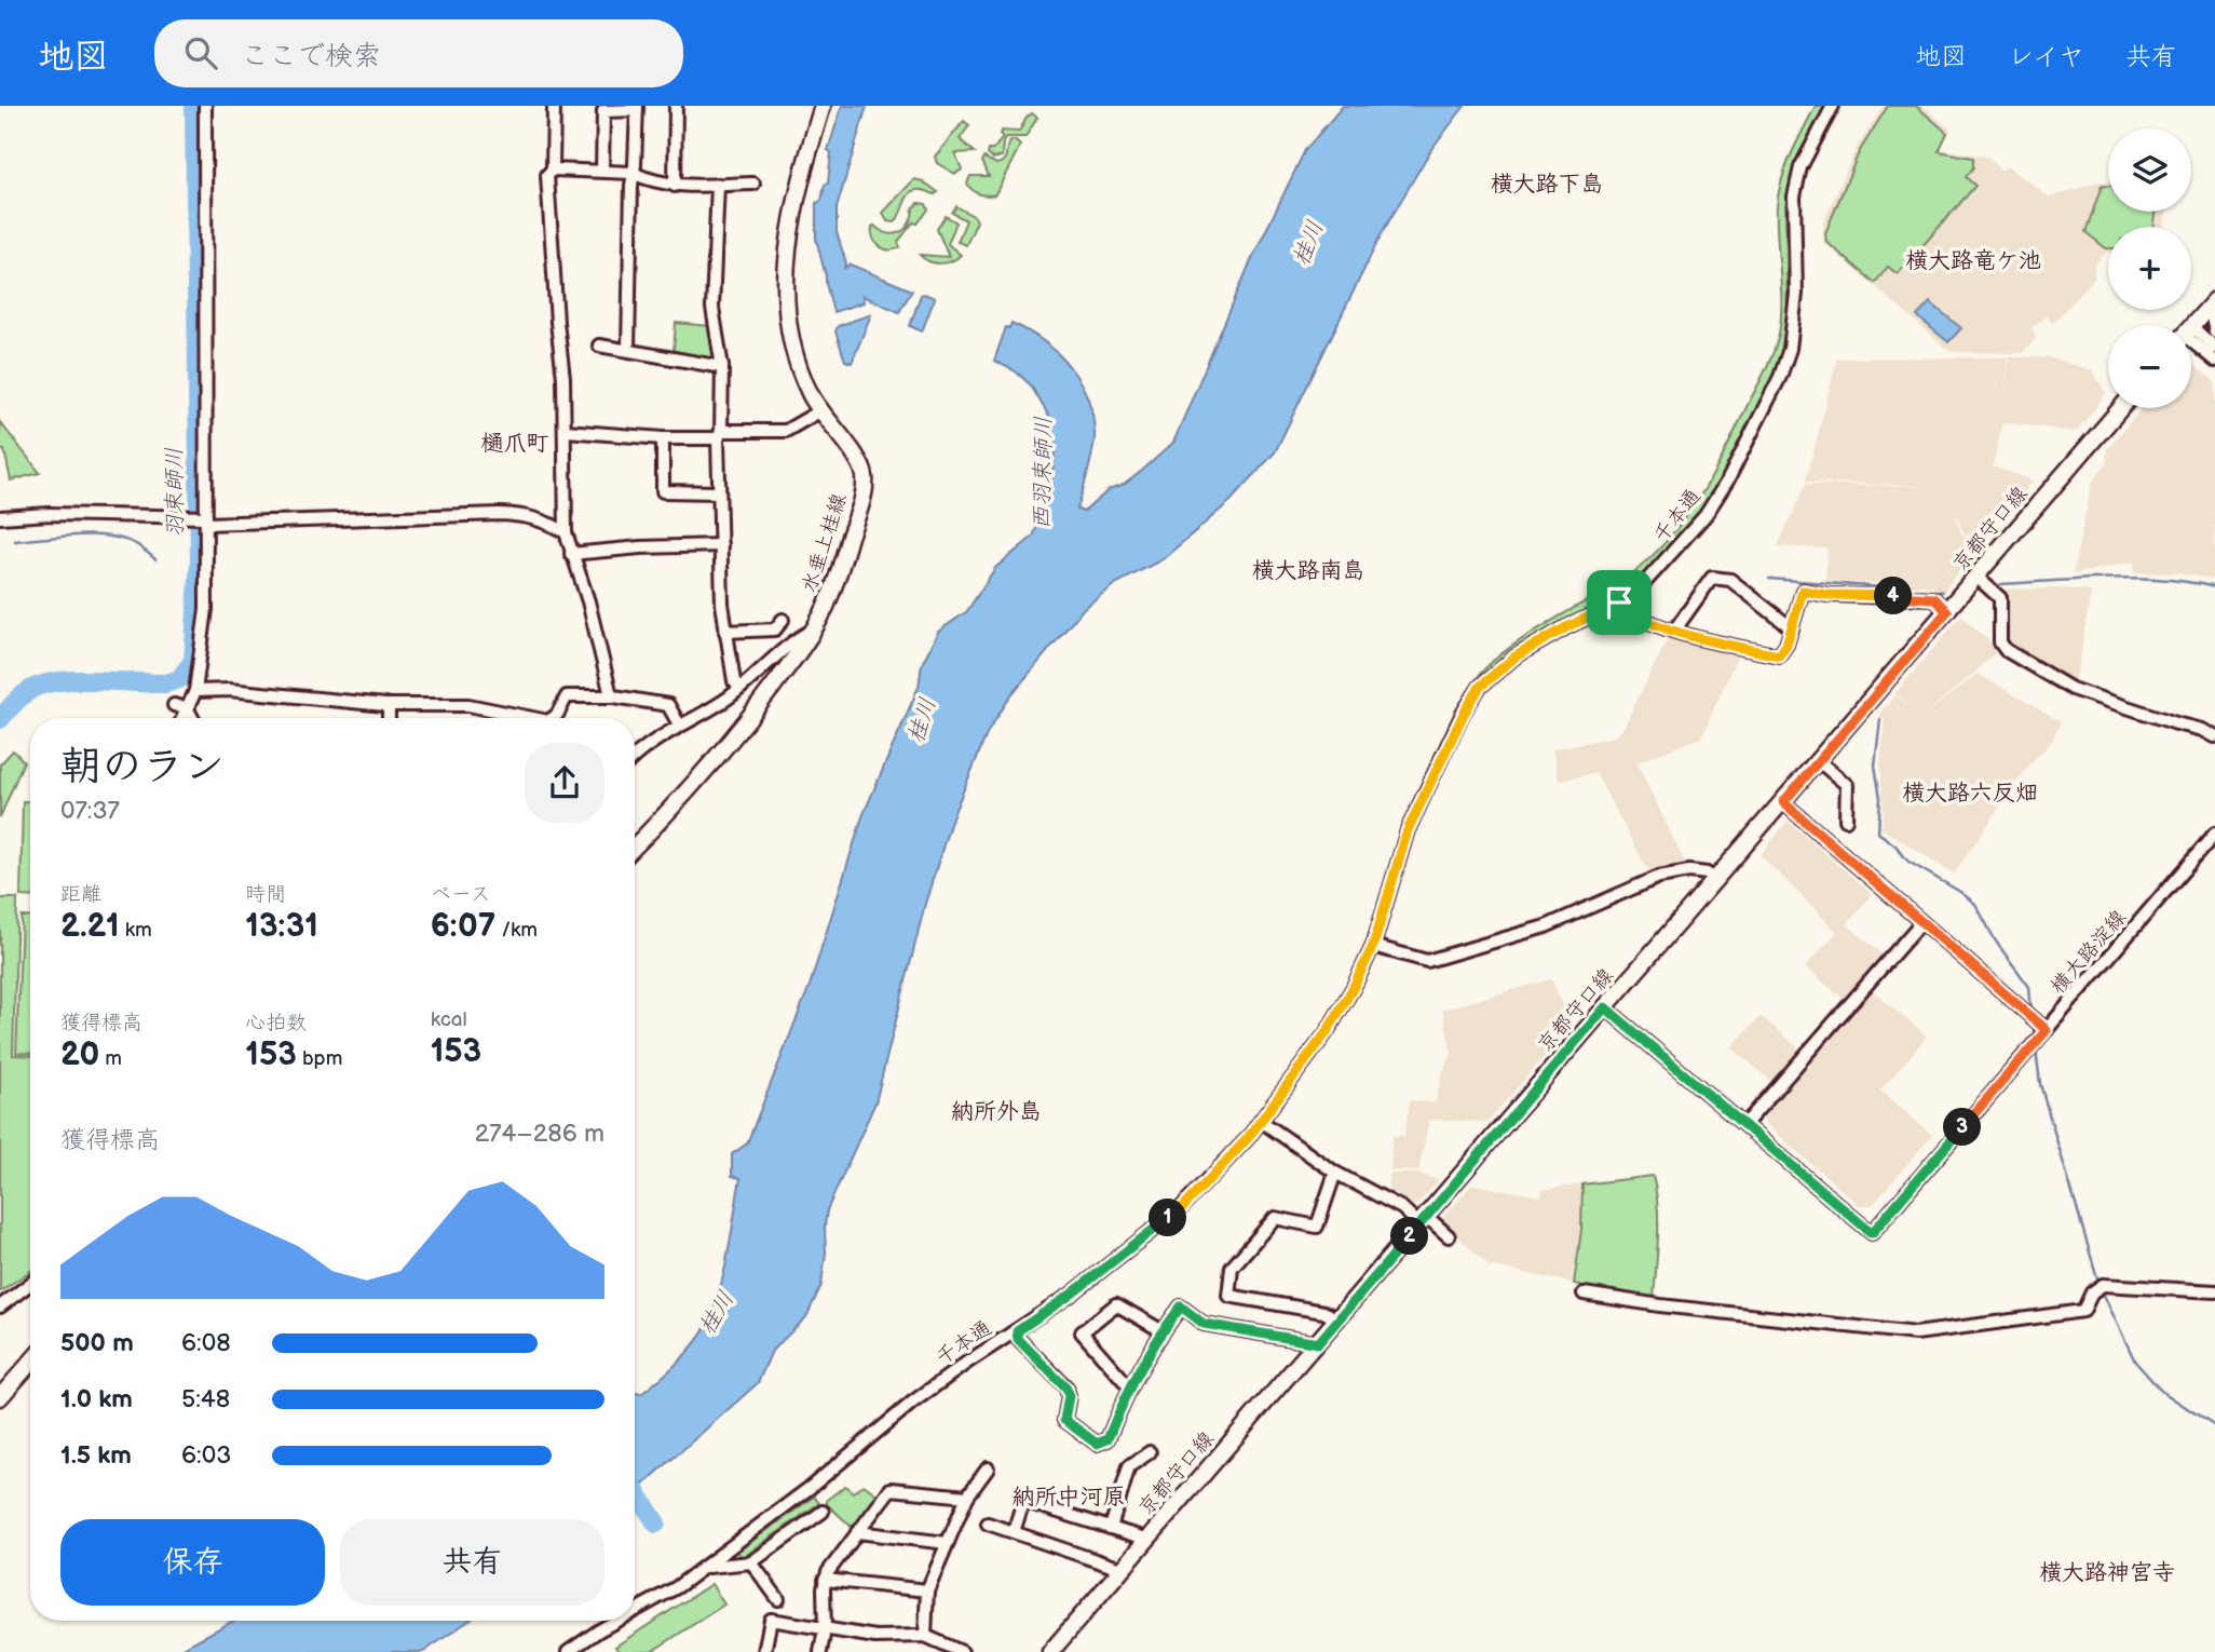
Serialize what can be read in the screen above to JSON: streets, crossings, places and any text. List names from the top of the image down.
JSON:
{
  "streets": {
    "main road": ["京都守口線", "水垂上桂線"],
    "street": ["千本通", "横大路淀線"]
  },
  "districts": [
    "横大路下島",
    "横大路竜ケ池",
    "樋爪町",
    "横大路南島",
    "横大路六反畑",
    "納所外島",
    "納所中河原",
    "横大路神宮寺"
  ],
  "water": ["桂川", "西羽束師川", "羽束師川"],
  "page": {
    "header": "地図",
    "search": "ここで検索",
    "nav": ["地図", "レイヤ", "共有"],
    "map_buttons": ["+", "−"],
    "pins": [
      "4",
      "3",
      "1",
      "2"
    ],
    "heading": ["朝のラン", "07:37"],
    "stats": [
      ["距離", "2.21 km"],
      ["時間", "13:31"],
      ["ペース", "6:07 /km"],
      ["獲得標高", "20 m"],
      ["心拍数", "153 bpm"],
      ["kcal", "153"]
    ],
    "chart": ["獲得標高", "274–286 m"],
    "list": [
      {
        "name": "500 m",
        "note": "6:08"
      },
      {
        "name": "1.0 km",
        "note": "5:48"
      },
      {
        "name": "1.5 km",
        "note": "6:03"
      }
    ],
    "buttons": ["保存", "共有"]
  }
}
